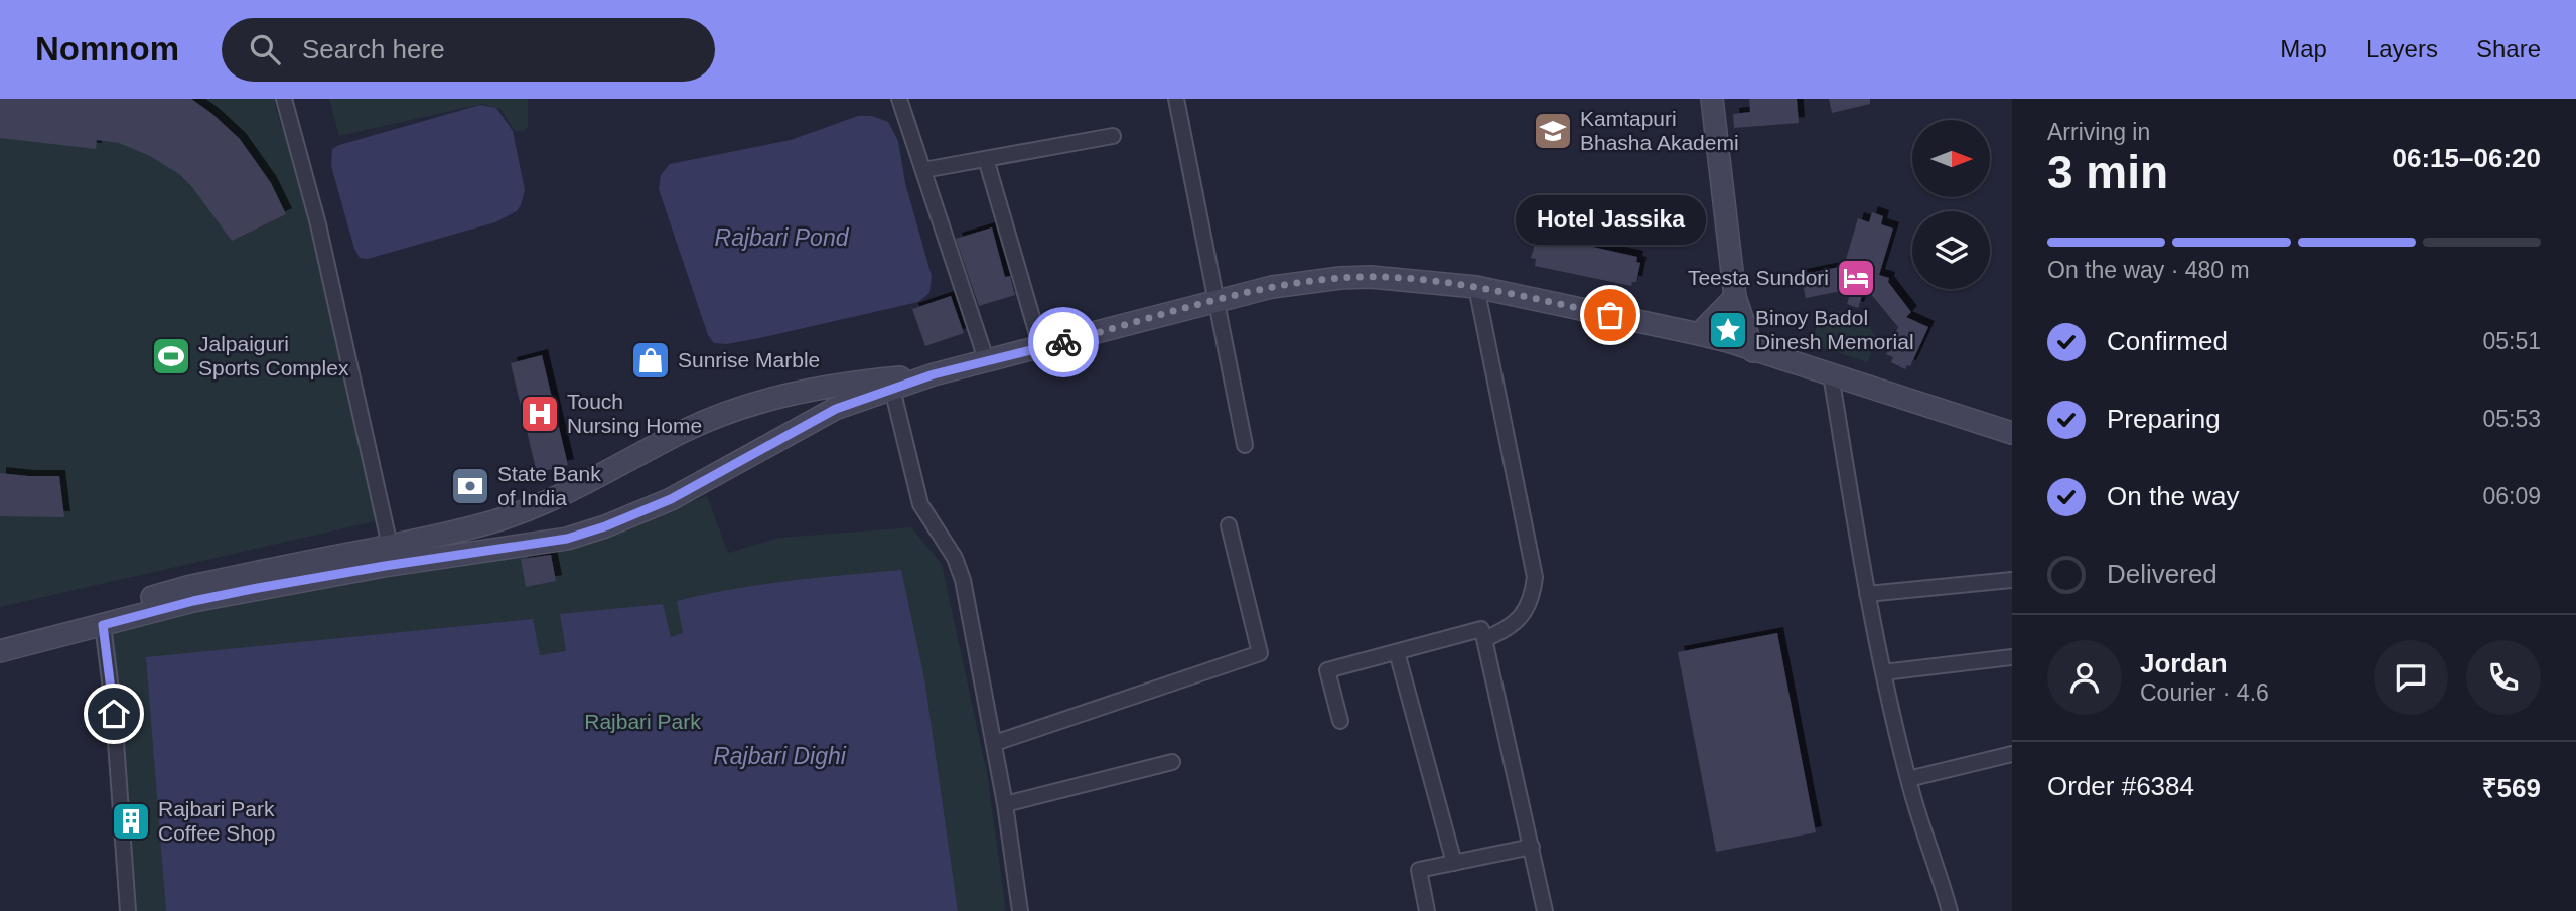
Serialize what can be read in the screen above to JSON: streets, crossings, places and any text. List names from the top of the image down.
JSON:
{
  "water": ["Rajbari Pond", "Rajbari Dighi"],
  "parks": ["Rajbari Park"],
  "places": {
    "school or university": ["Kamtapuri Bhasha Akademi"],
    "hotel": ["Teesta Sundori"],
    "other": ["Hotel Jassika"],
    "place": ["Binoy Badol Dinesh Memorial"],
    "sports": ["Jalpaiguri Sports Complex"],
    "shop": ["Sunrise Marble"],
    "hospital": ["Touch Nursing Home"],
    "bank": ["State Bank of India"],
    "building": ["Rajbari Park Coffee Shop"]
  },
  "north": "right",
  "page": {
    "header": "Nomnom",
    "search": "Search here",
    "nav": ["Map", "Layers", "Share"],
    "heading": ["3 min", "Arriving in", "06:15–06:20"],
    "panel": [
      "Jordan",
      "Courier · 4.6",
      "Order #6384",
      "₹569"
    ],
    "bubble": "Hotel Jassika",
    "bar": "On the way · 480 m",
    "list": [
      ["Confirmed", "05:51"],
      ["Preparing", "05:53"],
      ["On the way", "06:09"],
      "Delivered"
    ]
  }
}
